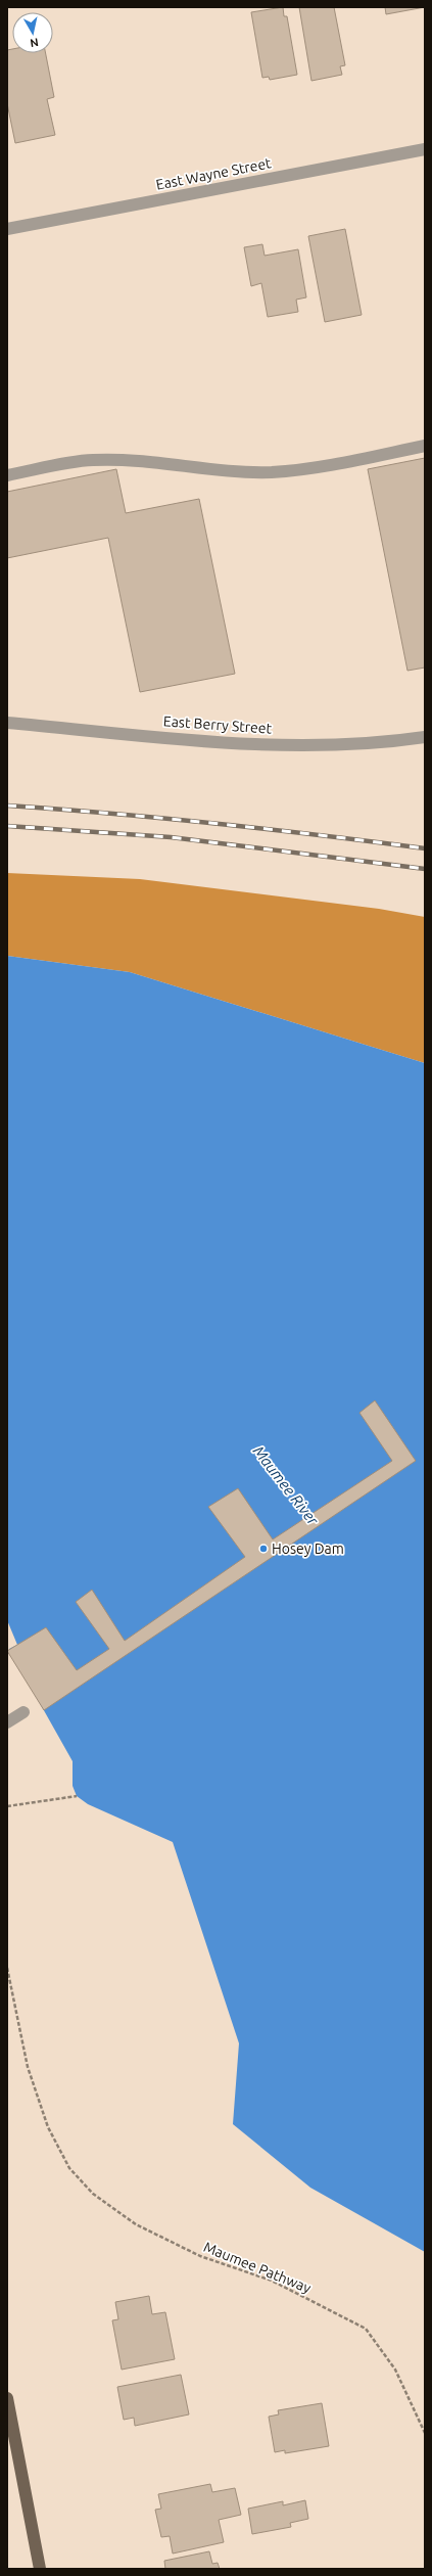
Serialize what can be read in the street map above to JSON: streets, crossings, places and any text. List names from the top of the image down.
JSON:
{
  "streets": {
    "street": ["East Wayne Street", "East Berry Street"],
    "path": ["Maumee Pathway"]
  },
  "water": ["Maumee River"],
  "places": ["Hosey Dam"],
  "north": "bottom"
}
